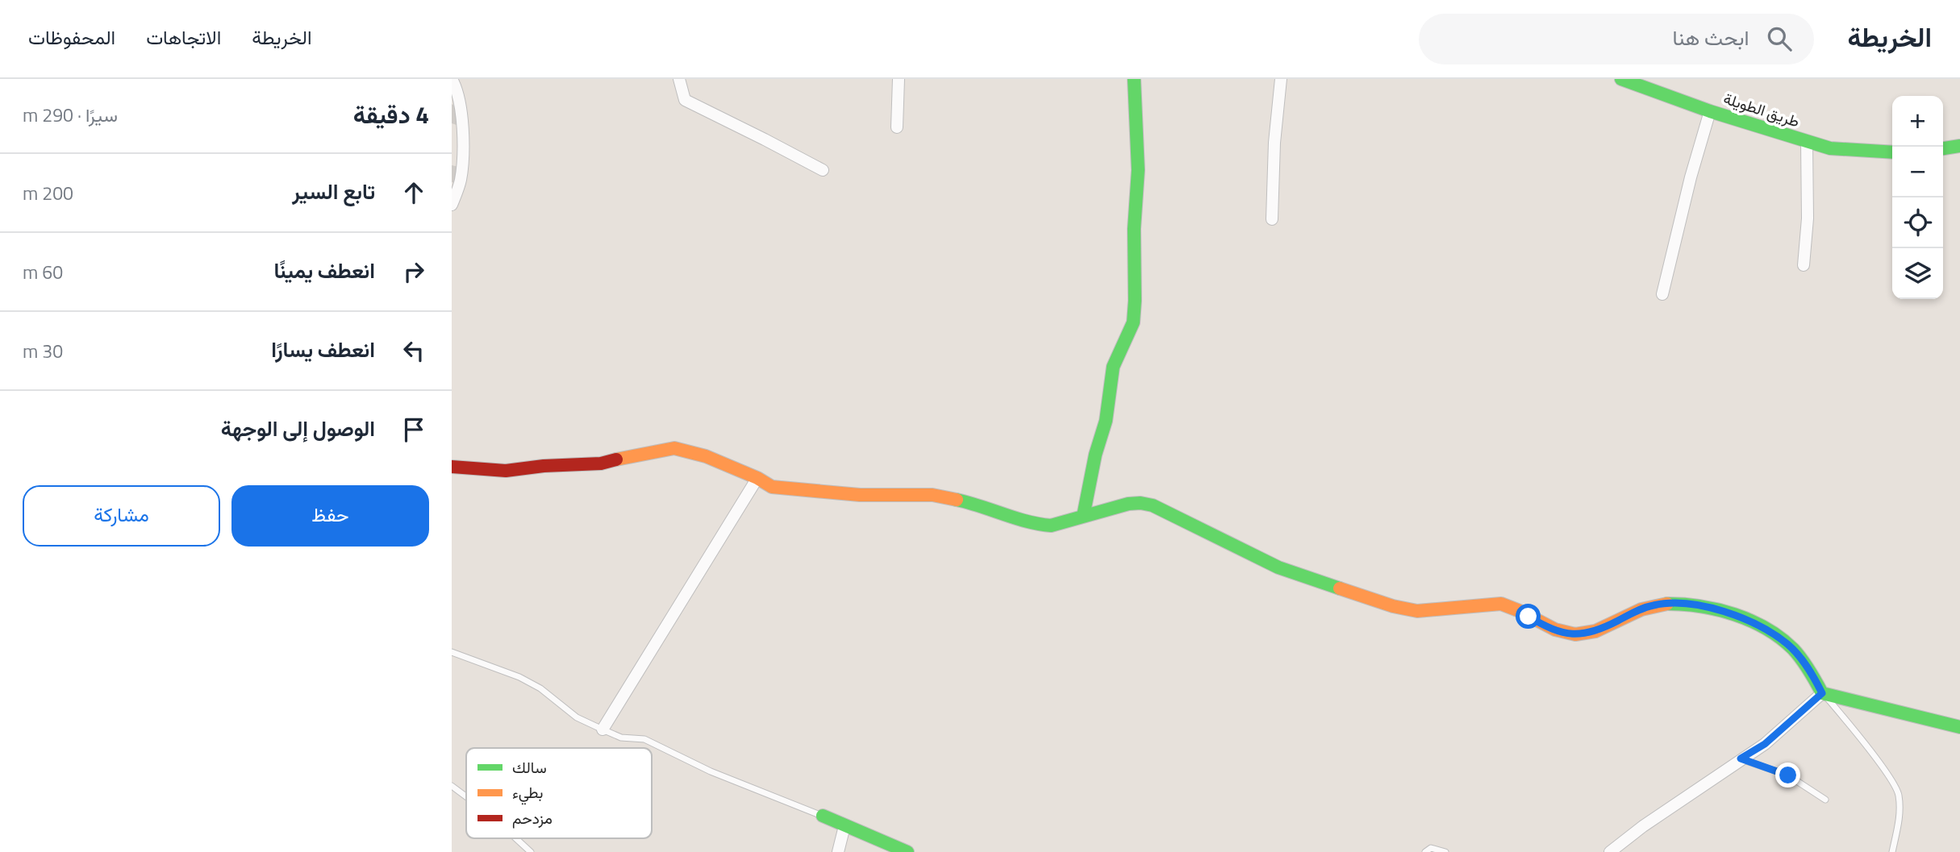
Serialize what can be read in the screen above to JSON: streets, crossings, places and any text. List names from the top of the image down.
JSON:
{
  "streets": {
    "street": ["طريق الطويلة"]
  },
  "legend": ["سالك", "بطيء", "مزدحم"],
  "page": {
    "header": "الخريطة",
    "search": "ابحث هنا",
    "nav": ["الخريطة", "الاتجاهات", "المحفوظات"],
    "heading": ["4 دقيقة", "سيرًا · 290 m"],
    "map_buttons": ["+", "−"],
    "list": [
      ["تابع السير", "200 m"],
      ["انعطف يمينًا", "60 m"],
      ["انعطف يسارًا", "30 m"],
      "الوصول إلى الوجهة"
    ],
    "buttons": ["حفظ", "مشاركة"]
  }
}
